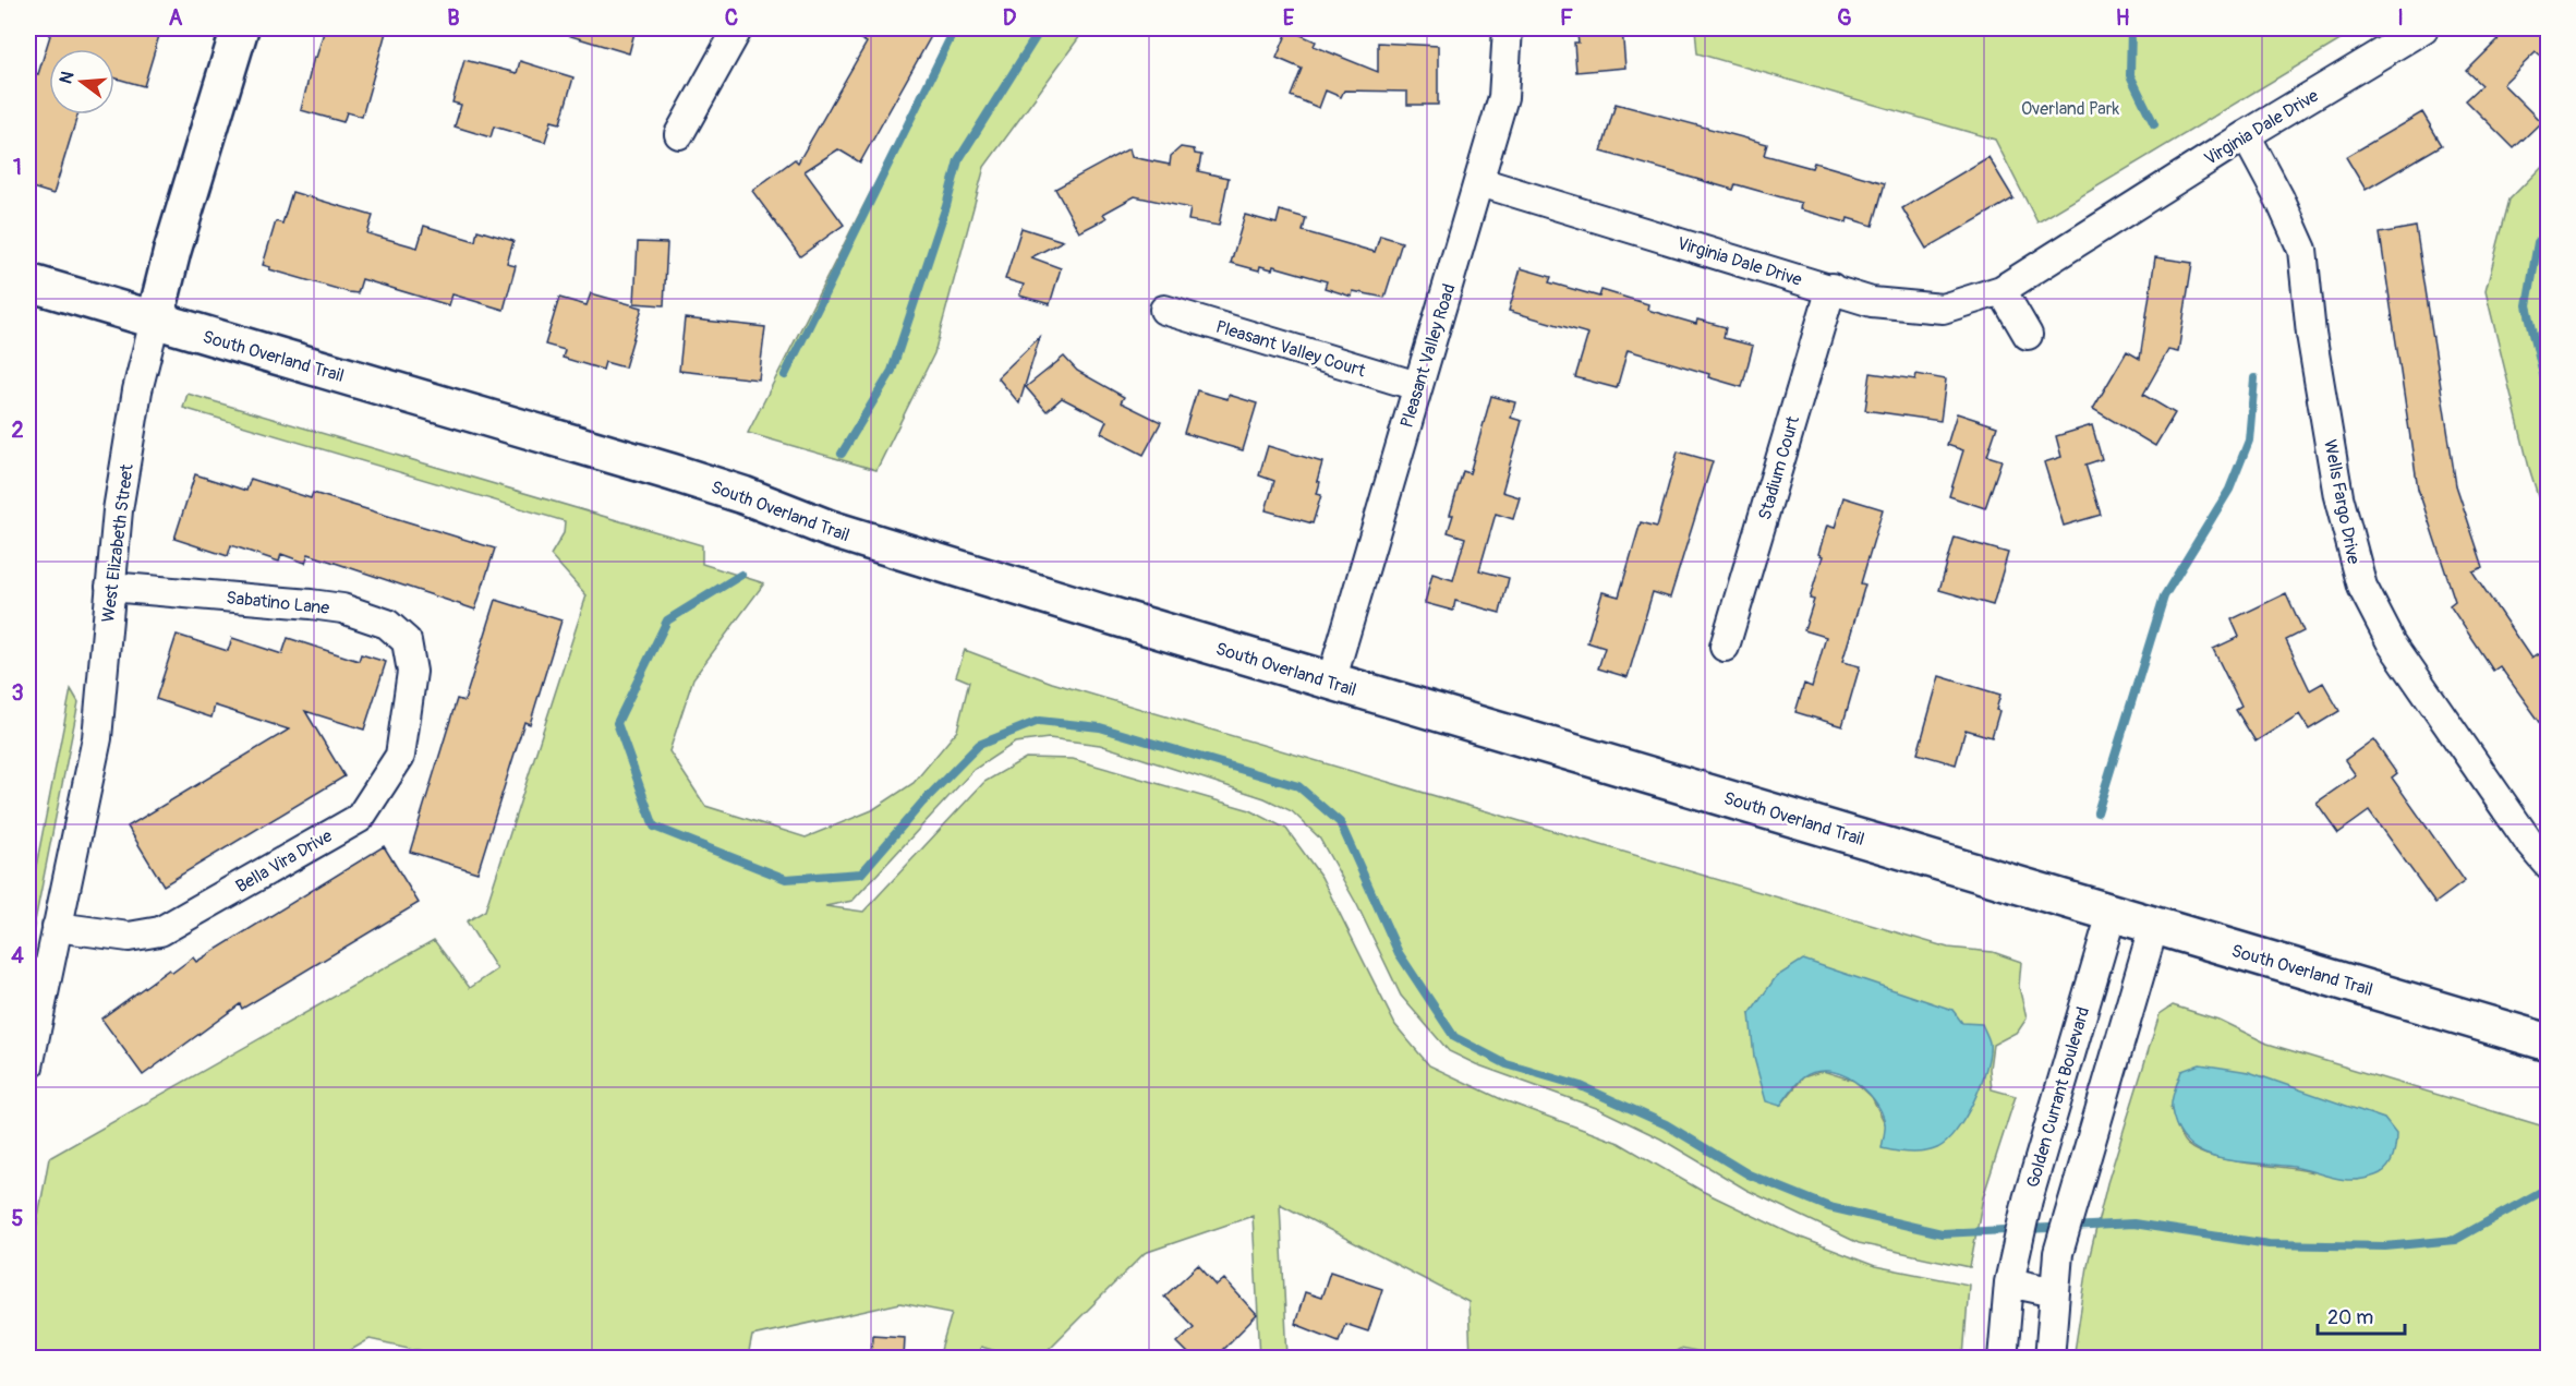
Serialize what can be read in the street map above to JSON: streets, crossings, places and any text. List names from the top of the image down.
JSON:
{
  "streets": {
    "main road": ["South Overland Trail", "West Elizabeth Street"],
    "street": [
      "Virginia Dale Drive",
      "Pleasant Valley Court",
      "Pleasant Valley Road",
      "Stadium Court",
      "Wells Fargo Drive",
      "Sabatino Lane",
      "Bella Vira Drive",
      "Golden Currant Boulevard"
    ]
  },
  "crossings": [
    ["Virginia Dale Drive", "Pleasant Valley Road"],
    ["Virginia Dale Drive", "Stadium Court"],
    ["Virginia Dale Drive", "Wells Fargo Drive"],
    ["Pleasant Valley Court", "Pleasant Valley Road"],
    ["South Overland Trail", "Pleasant Valley Road"],
    ["South Overland Trail", "West Elizabeth Street"],
    ["South Overland Trail", "Golden Currant Boulevard"],
    ["West Elizabeth Street", "Sabatino Lane"],
    ["West Elizabeth Street", "Bella Vira Drive"],
    ["Sabatino Lane", "Bella Vira Drive"]
  ],
  "parks": ["Overland Park"],
  "scale_bar": "20 m",
  "north": "left",
  "grid": {
    "columns": [
      "A",
      "B",
      "C",
      "D",
      "E",
      "F",
      "G",
      "H",
      "I"
    ],
    "rows": [
      "1",
      "2",
      "3",
      "4",
      "5"
    ]
  }
}
